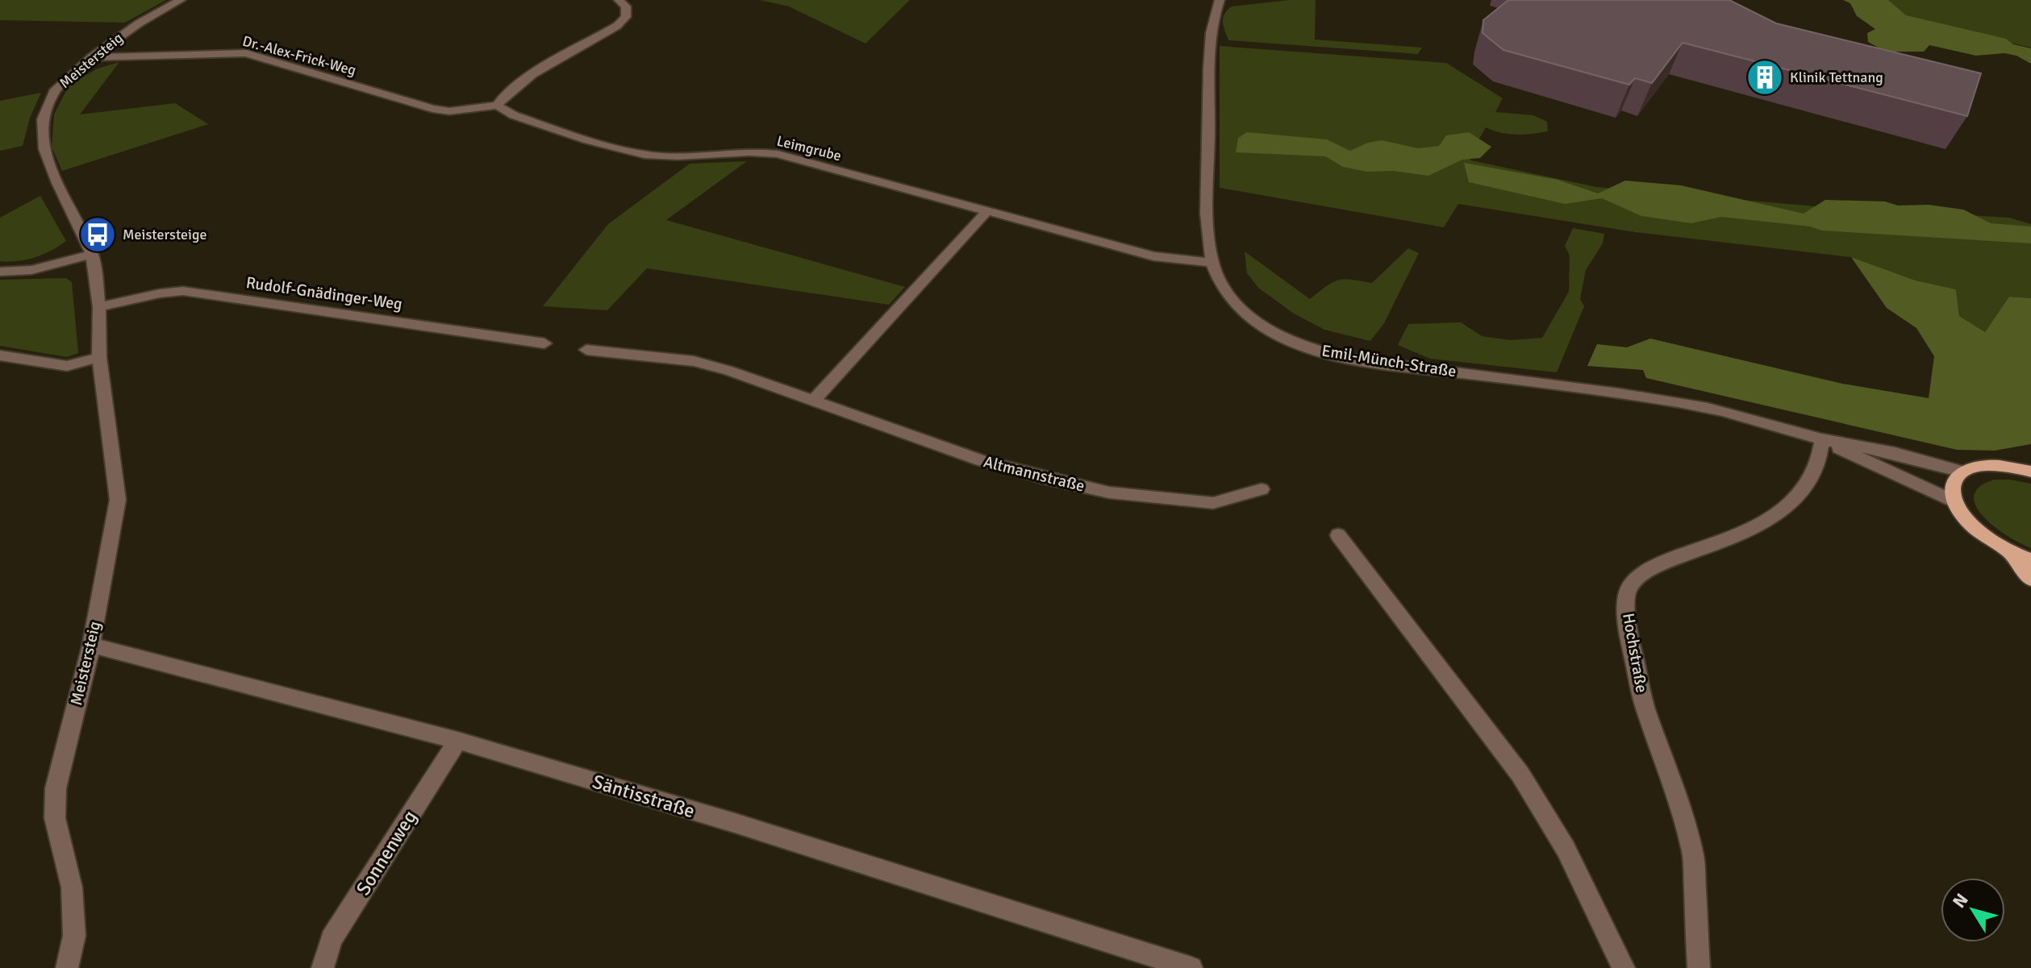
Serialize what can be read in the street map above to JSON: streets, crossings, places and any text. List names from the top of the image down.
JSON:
{
  "streets": {
    "street": [
      "Dr.-Alex-Frick-Weg",
      "Meistersteig",
      "Leimgrube",
      "Rudolf-Gnädinger-Weg",
      "Emil-Münch-Straße",
      "Altmannstraße",
      "Hochstraße",
      "Säntisstraße",
      "Sonnenweg"
    ]
  },
  "crossings": [
    ["Dr.-Alex-Frick-Weg", "Meistersteig"],
    ["Dr.-Alex-Frick-Weg", "Leimgrube"],
    ["Meistersteig", "Rudolf-Gnädinger-Weg"],
    ["Meistersteig", "Säntisstraße"],
    ["Leimgrube", "Emil-Münch-Straße"],
    ["Emil-Münch-Straße", "Hochstraße"],
    ["Säntisstraße", "Sonnenweg"]
  ],
  "places": {
    "building": ["Klinik Tettnang"],
    "bus stop": ["Meistersteige"]
  },
  "north": "top left"
}
